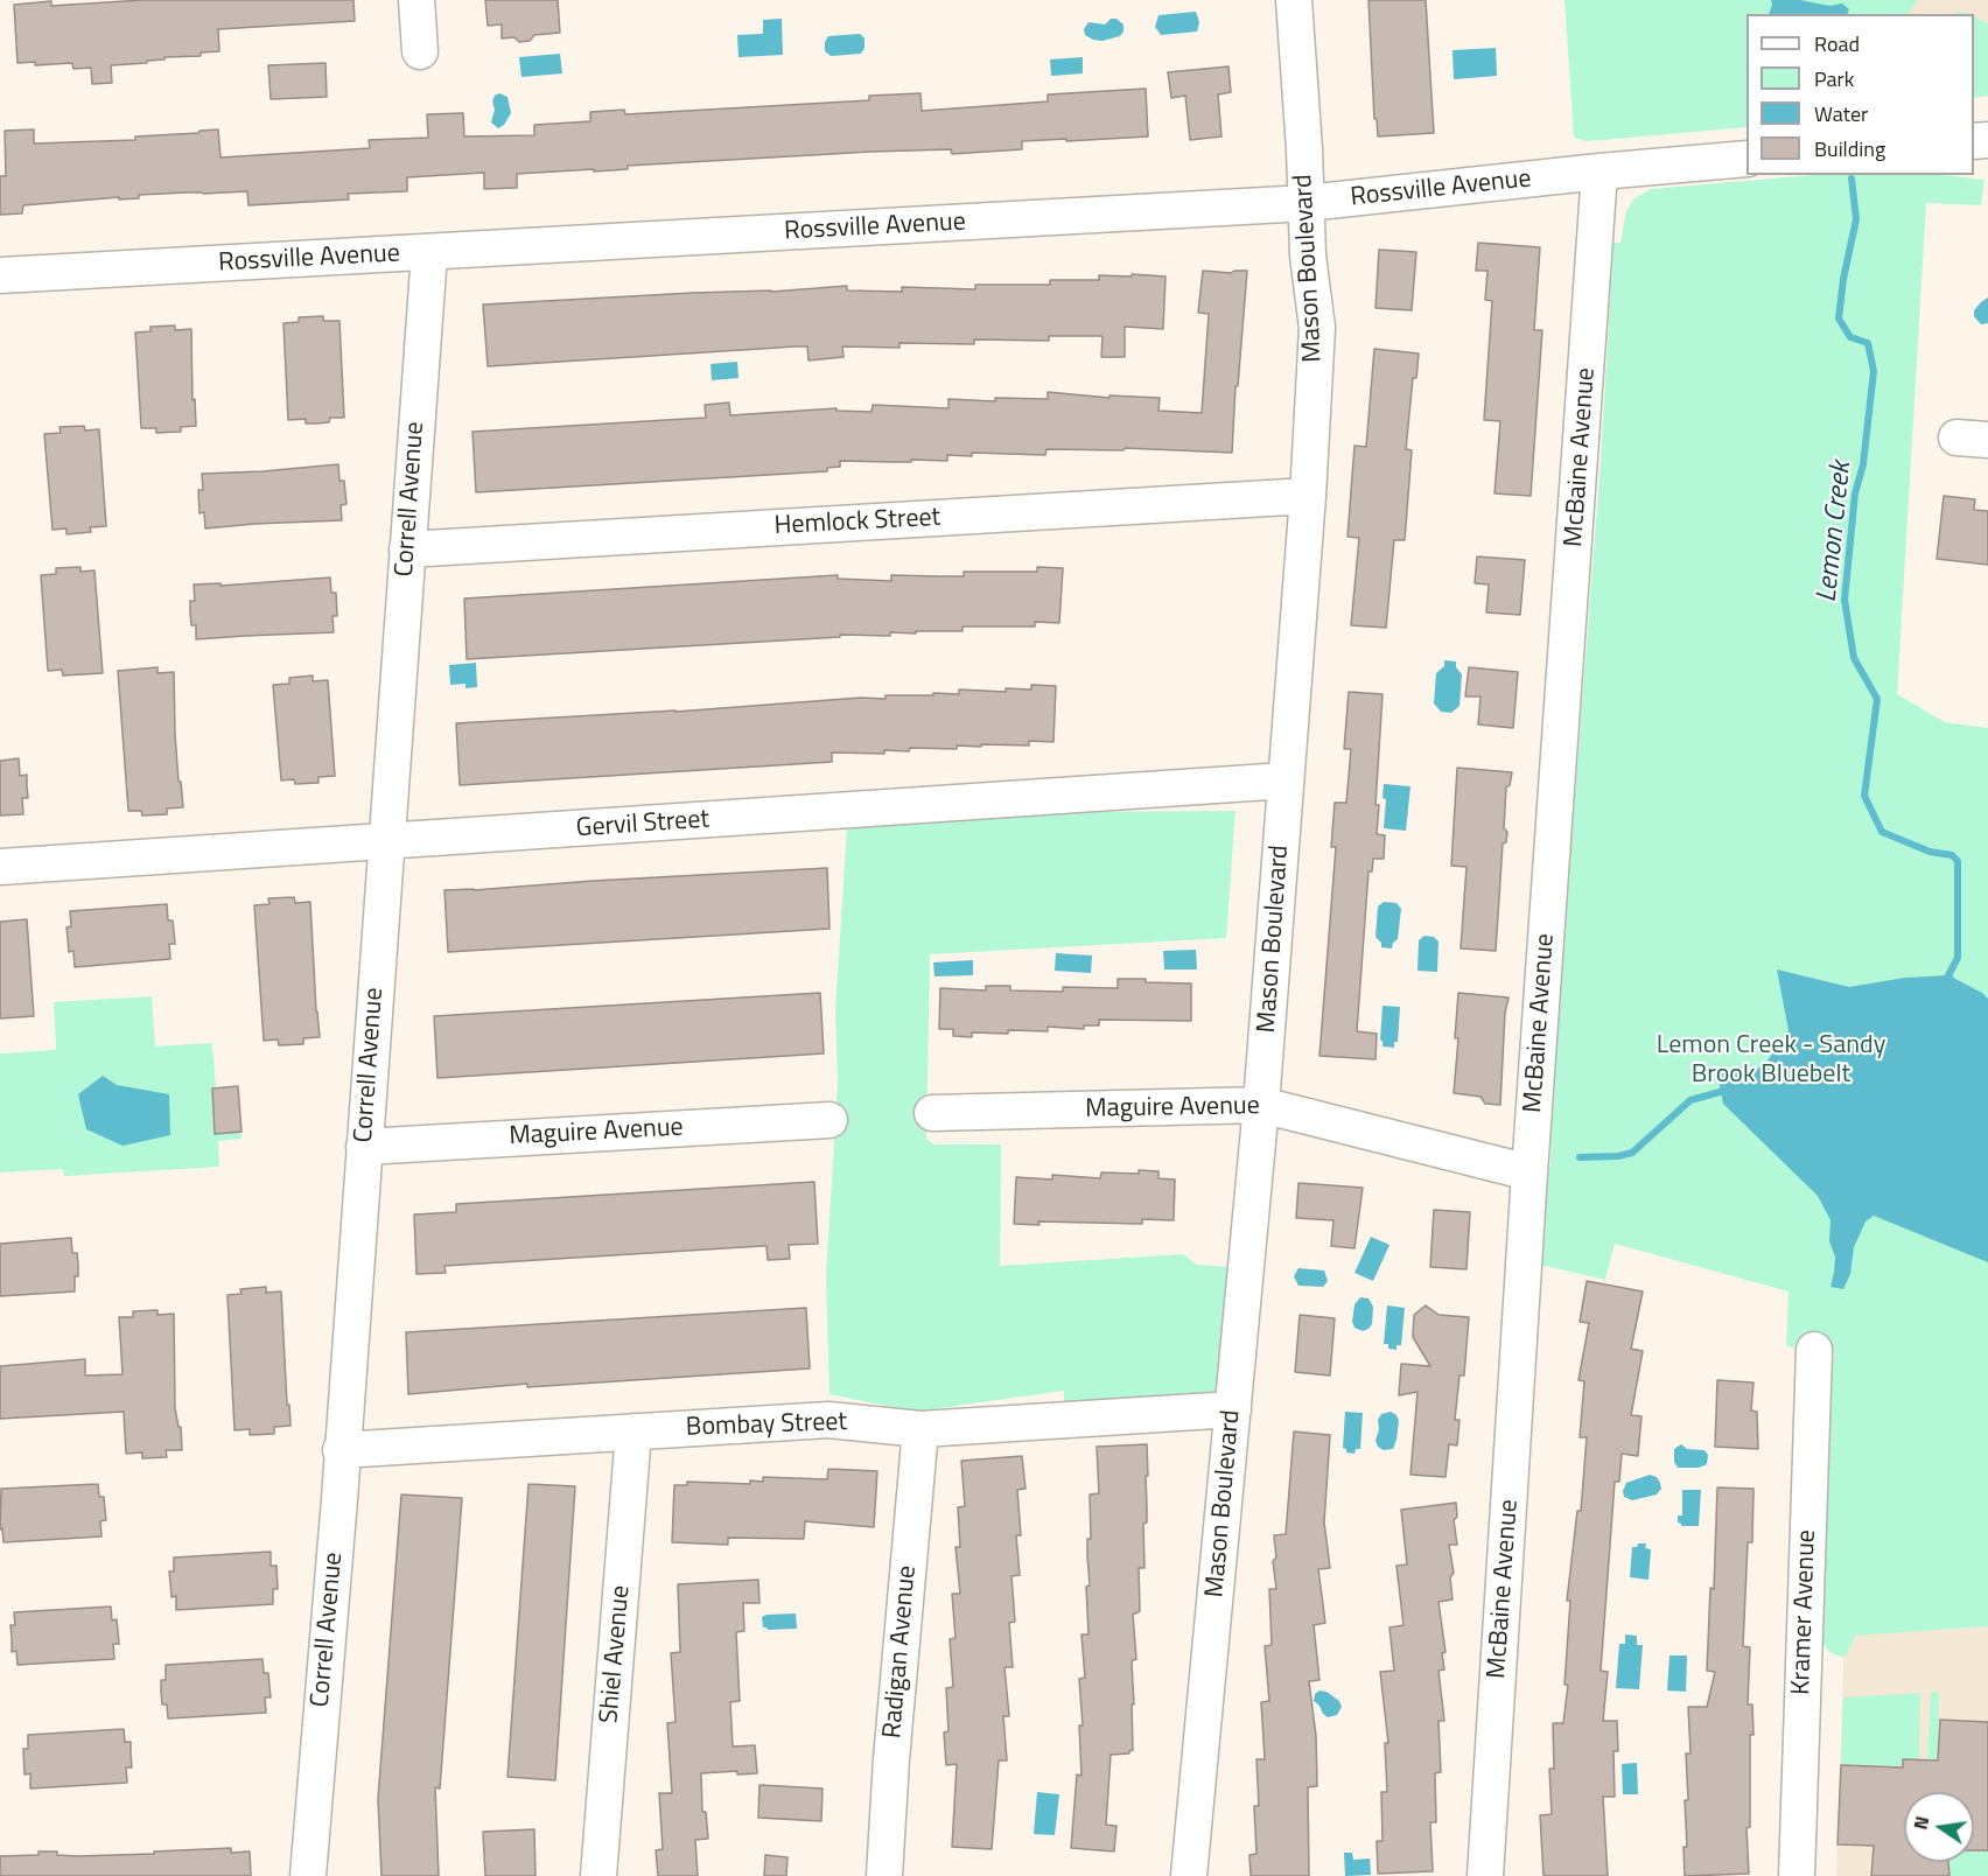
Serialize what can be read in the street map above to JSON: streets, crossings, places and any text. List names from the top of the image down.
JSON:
{
  "streets": {
    "street": [
      "Rossville Avenue",
      "Mason Boulevard",
      "McBaine Avenue",
      "Correll Avenue",
      "Hemlock Street",
      "Gervil Street",
      "Maguire Avenue",
      "Bombay Street",
      "Kramer Avenue",
      "Radigan Avenue",
      "Shiel Avenue"
    ]
  },
  "crossings": [
    ["Rossville Avenue", "Mason Boulevard"],
    ["Rossville Avenue", "McBaine Avenue"],
    ["Rossville Avenue", "Correll Avenue"],
    ["Mason Boulevard", "Hemlock Street"],
    ["Mason Boulevard", "Gervil Street"],
    ["Mason Boulevard", "Maguire Avenue"],
    ["Mason Boulevard", "Bombay Street"],
    ["McBaine Avenue", "Maguire Avenue"],
    ["Correll Avenue", "Hemlock Street"],
    ["Correll Avenue", "Gervil Street"],
    ["Correll Avenue", "Maguire Avenue"],
    ["Correll Avenue", "Bombay Street"],
    ["Bombay Street", "Radigan Avenue"],
    ["Bombay Street", "Shiel Avenue"]
  ],
  "water": ["Lemon Creek"],
  "parks": ["Lemon Creek - Sandy Brook Bluebelt"],
  "legend": [
    "Road",
    "Park",
    "Water",
    "Building"
  ],
  "north": "left"
}
